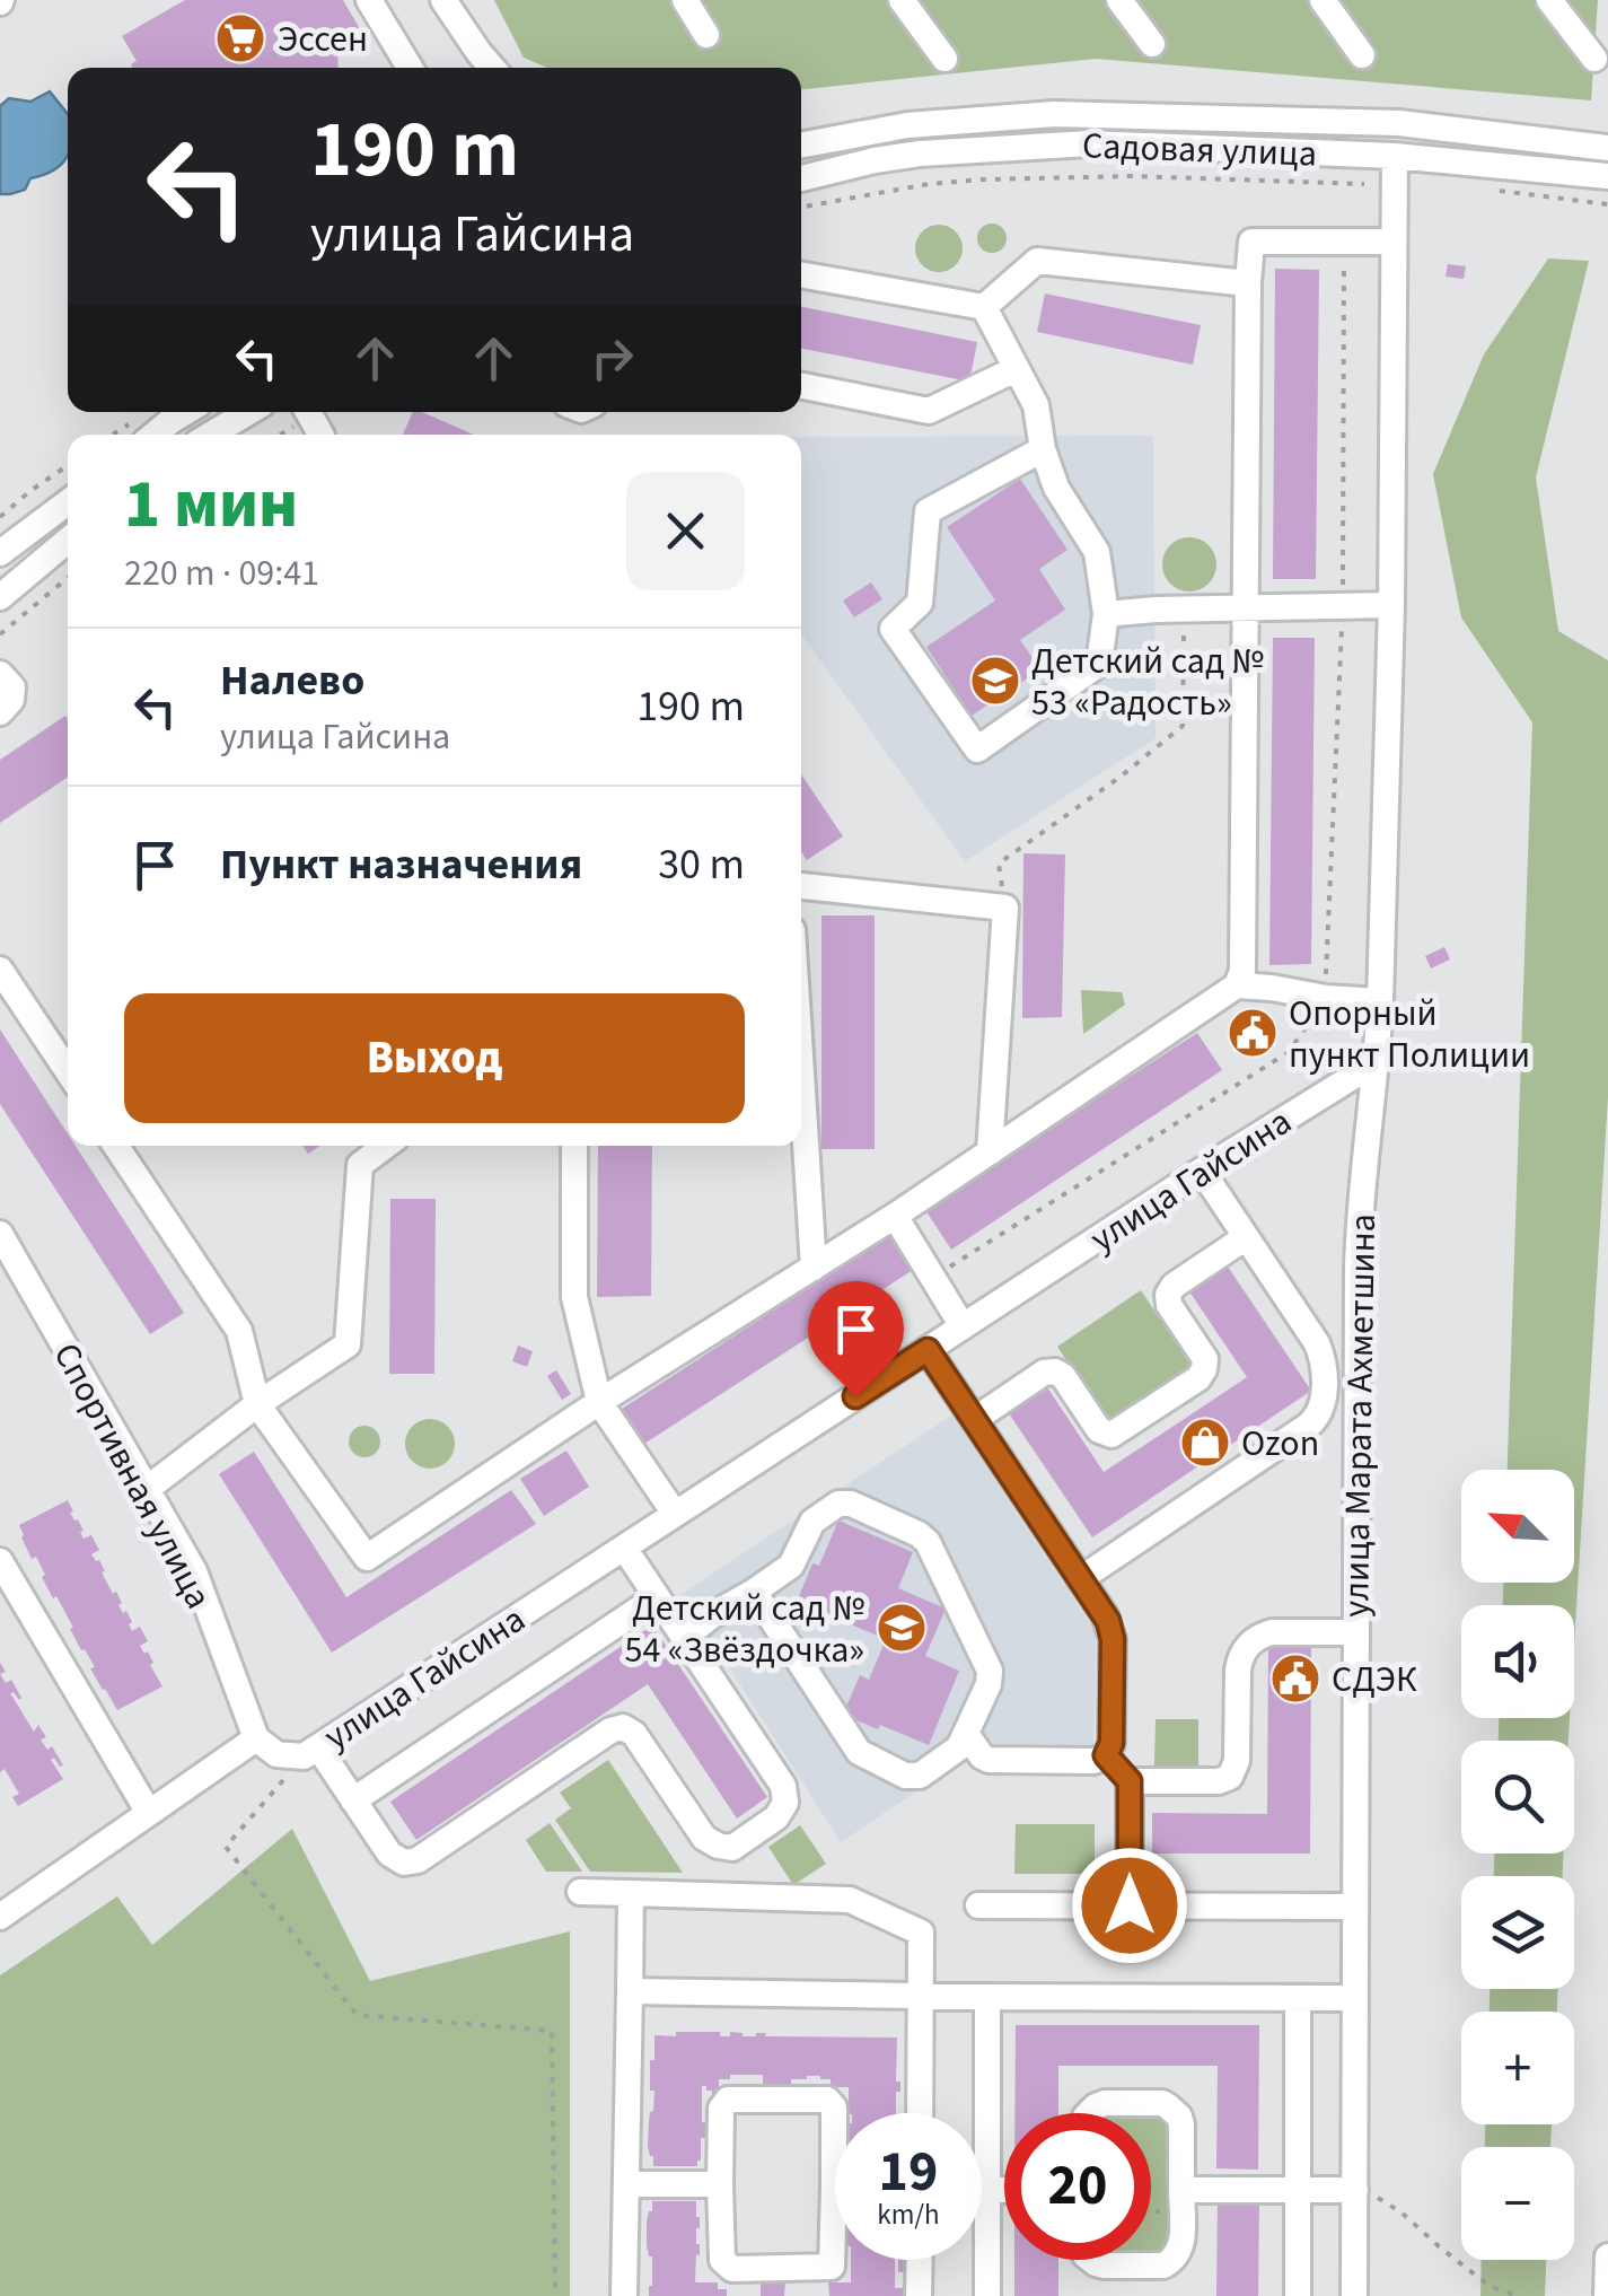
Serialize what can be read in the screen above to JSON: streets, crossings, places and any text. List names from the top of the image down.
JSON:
{
  "streets": {
    "street": [
      "Садовая улица",
      "улица Гайсина",
      "улица Марата Ахметшина",
      "Спортивная улица"
    ]
  },
  "crossings": [
    ["улица Гайсина", "улица Марата Ахметшина"]
  ],
  "places": {
    "supermarket": ["Эссен"],
    "school or university": ["Детский сад № 53 «Радость»", "Детский сад № 54 «Звёздочка»"],
    "public building": ["Опорный пункт Полиции", "СДЭК"],
    "shop": ["Ozon"]
  },
  "north": "top left",
  "page": {
    "turn": ["190 m", "улица Гайсина"],
    "heading": ["1 мин", "220 m · 09:41"],
    "list": [
      {
        "name": "Налево",
        "note": "улица Гайсина",
        "value": "190 m"
      },
      {
        "name": "Пункт назначения",
        "value": "30 m"
      }
    ],
    "buttons": "Выход",
    "map_buttons": ["+", "−"],
    "speed": "19 km/h",
    "limit": "20"
  }
}
